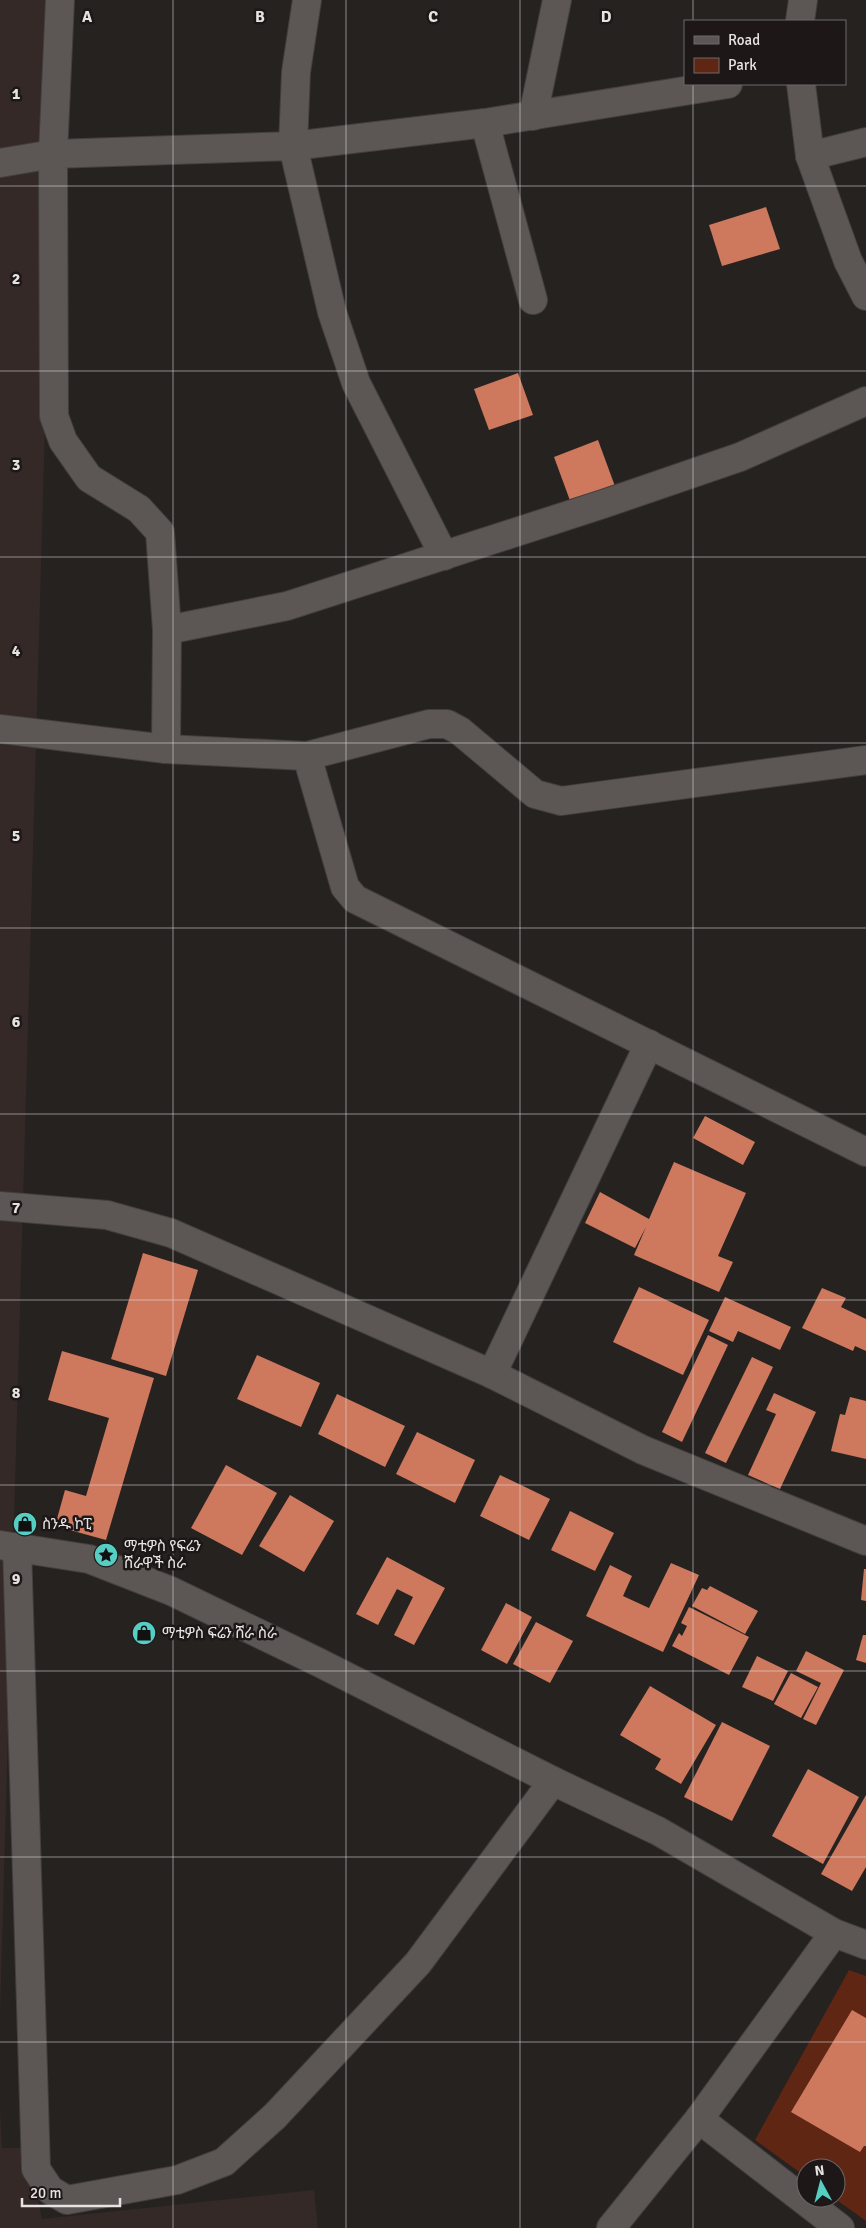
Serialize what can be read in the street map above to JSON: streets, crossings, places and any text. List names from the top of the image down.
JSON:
{
  "places": {
    "shop": ["ስንዱ ኮፒ", "ማቲዎስ ፍሬን ሸራ ስራ"],
    "place": ["ማቲዎስ የፍሬን ሸራዋች ስራ"]
  },
  "legend": ["Road", "Park"],
  "scale_bar": "20 m",
  "north": "top",
  "grid": {
    "columns": [
      "A",
      "B",
      "C",
      "D"
    ],
    "rows": [
      "1",
      "2",
      "3",
      "4",
      "5",
      "6",
      "7",
      "8",
      "9"
    ]
  }
}
